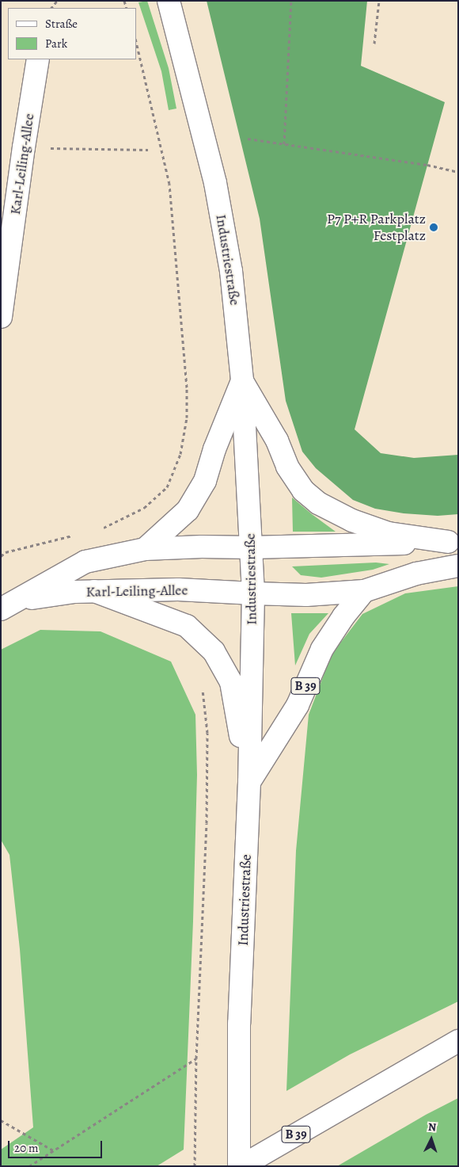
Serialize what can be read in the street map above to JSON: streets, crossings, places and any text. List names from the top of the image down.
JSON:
{
  "streets": {
    "street": ["Karl-Leiling-Allee", "Industriestraße", "B 39"]
  },
  "crossings": [
    ["Karl-Leiling-Allee", "Industriestraße"],
    ["Karl-Leiling-Allee", "B 39"],
    ["Industriestraße", "B 39"]
  ],
  "places": ["P7 P+R Parkplatz Festplatz"],
  "legend": ["Straße", "Park"],
  "scale_bar": "20 m",
  "north": "top"
}
